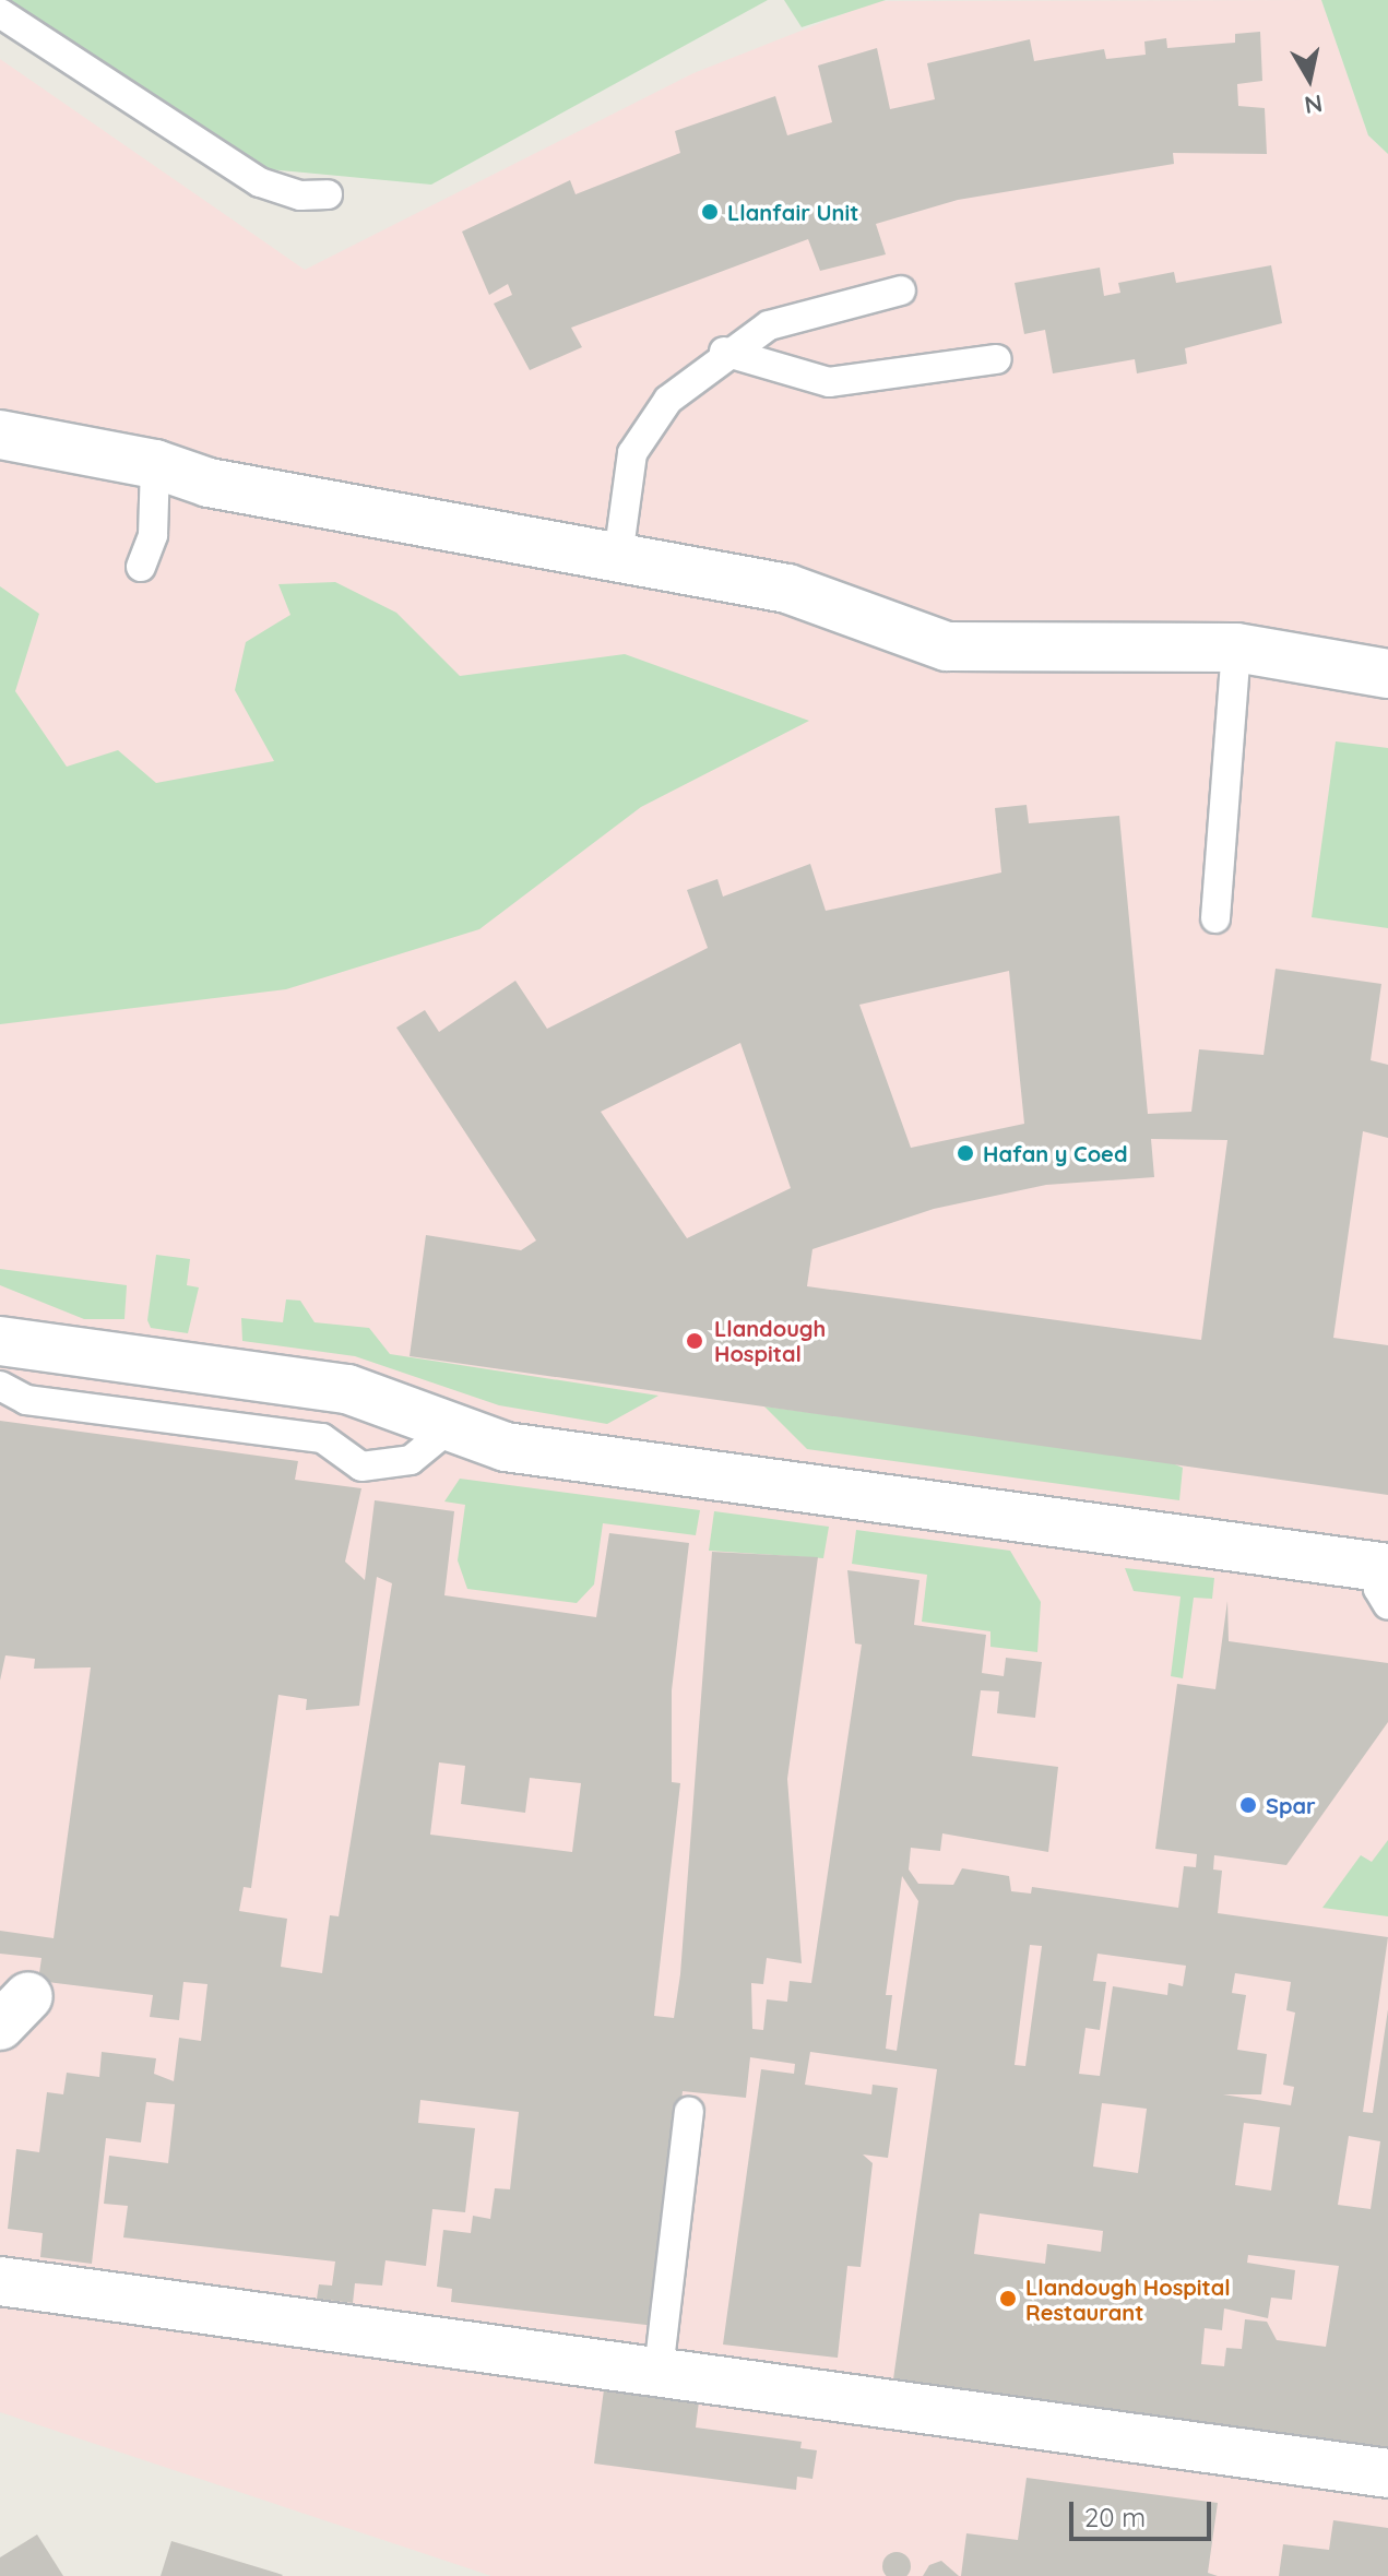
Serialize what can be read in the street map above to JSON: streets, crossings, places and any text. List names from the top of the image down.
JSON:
{
  "places": [
    "Llanfair Unit",
    "Hafan y Coed",
    "Llandough Hospital",
    "Spar",
    "Llandough Hospital Restaurant"
  ],
  "scale_bar": "20 m",
  "north": "bottom"
}
